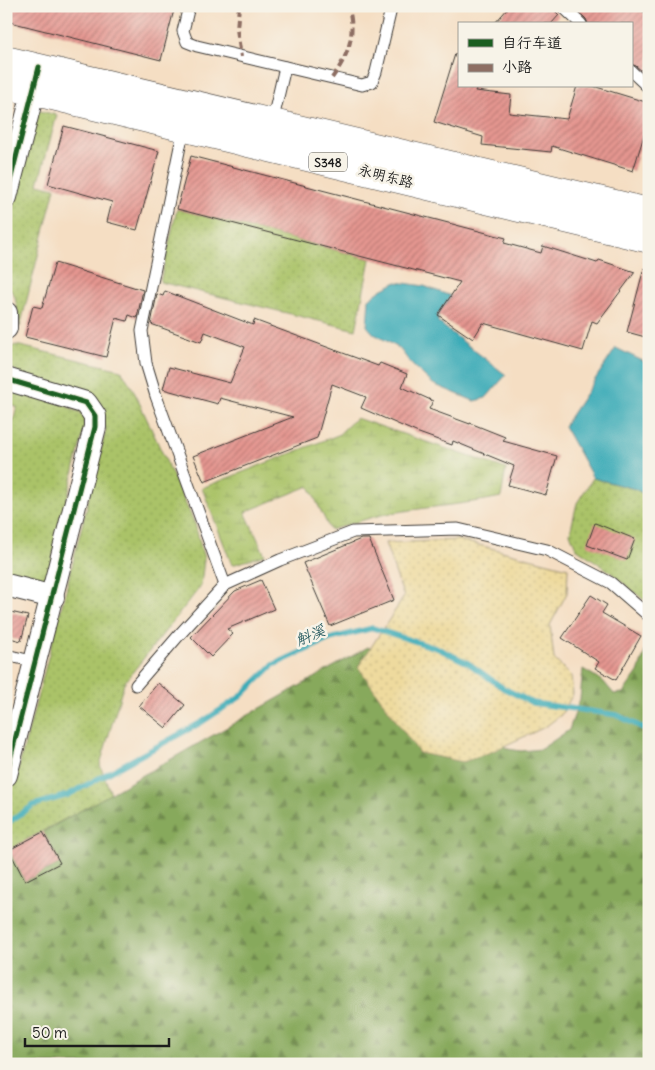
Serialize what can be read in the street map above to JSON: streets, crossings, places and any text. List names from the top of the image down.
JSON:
{
  "streets": {
    "main road": ["S348", "永明东路"]
  },
  "water": ["斛溪"],
  "legend": ["自行车道", "小路"],
  "scale_bar": "50 m"
}
